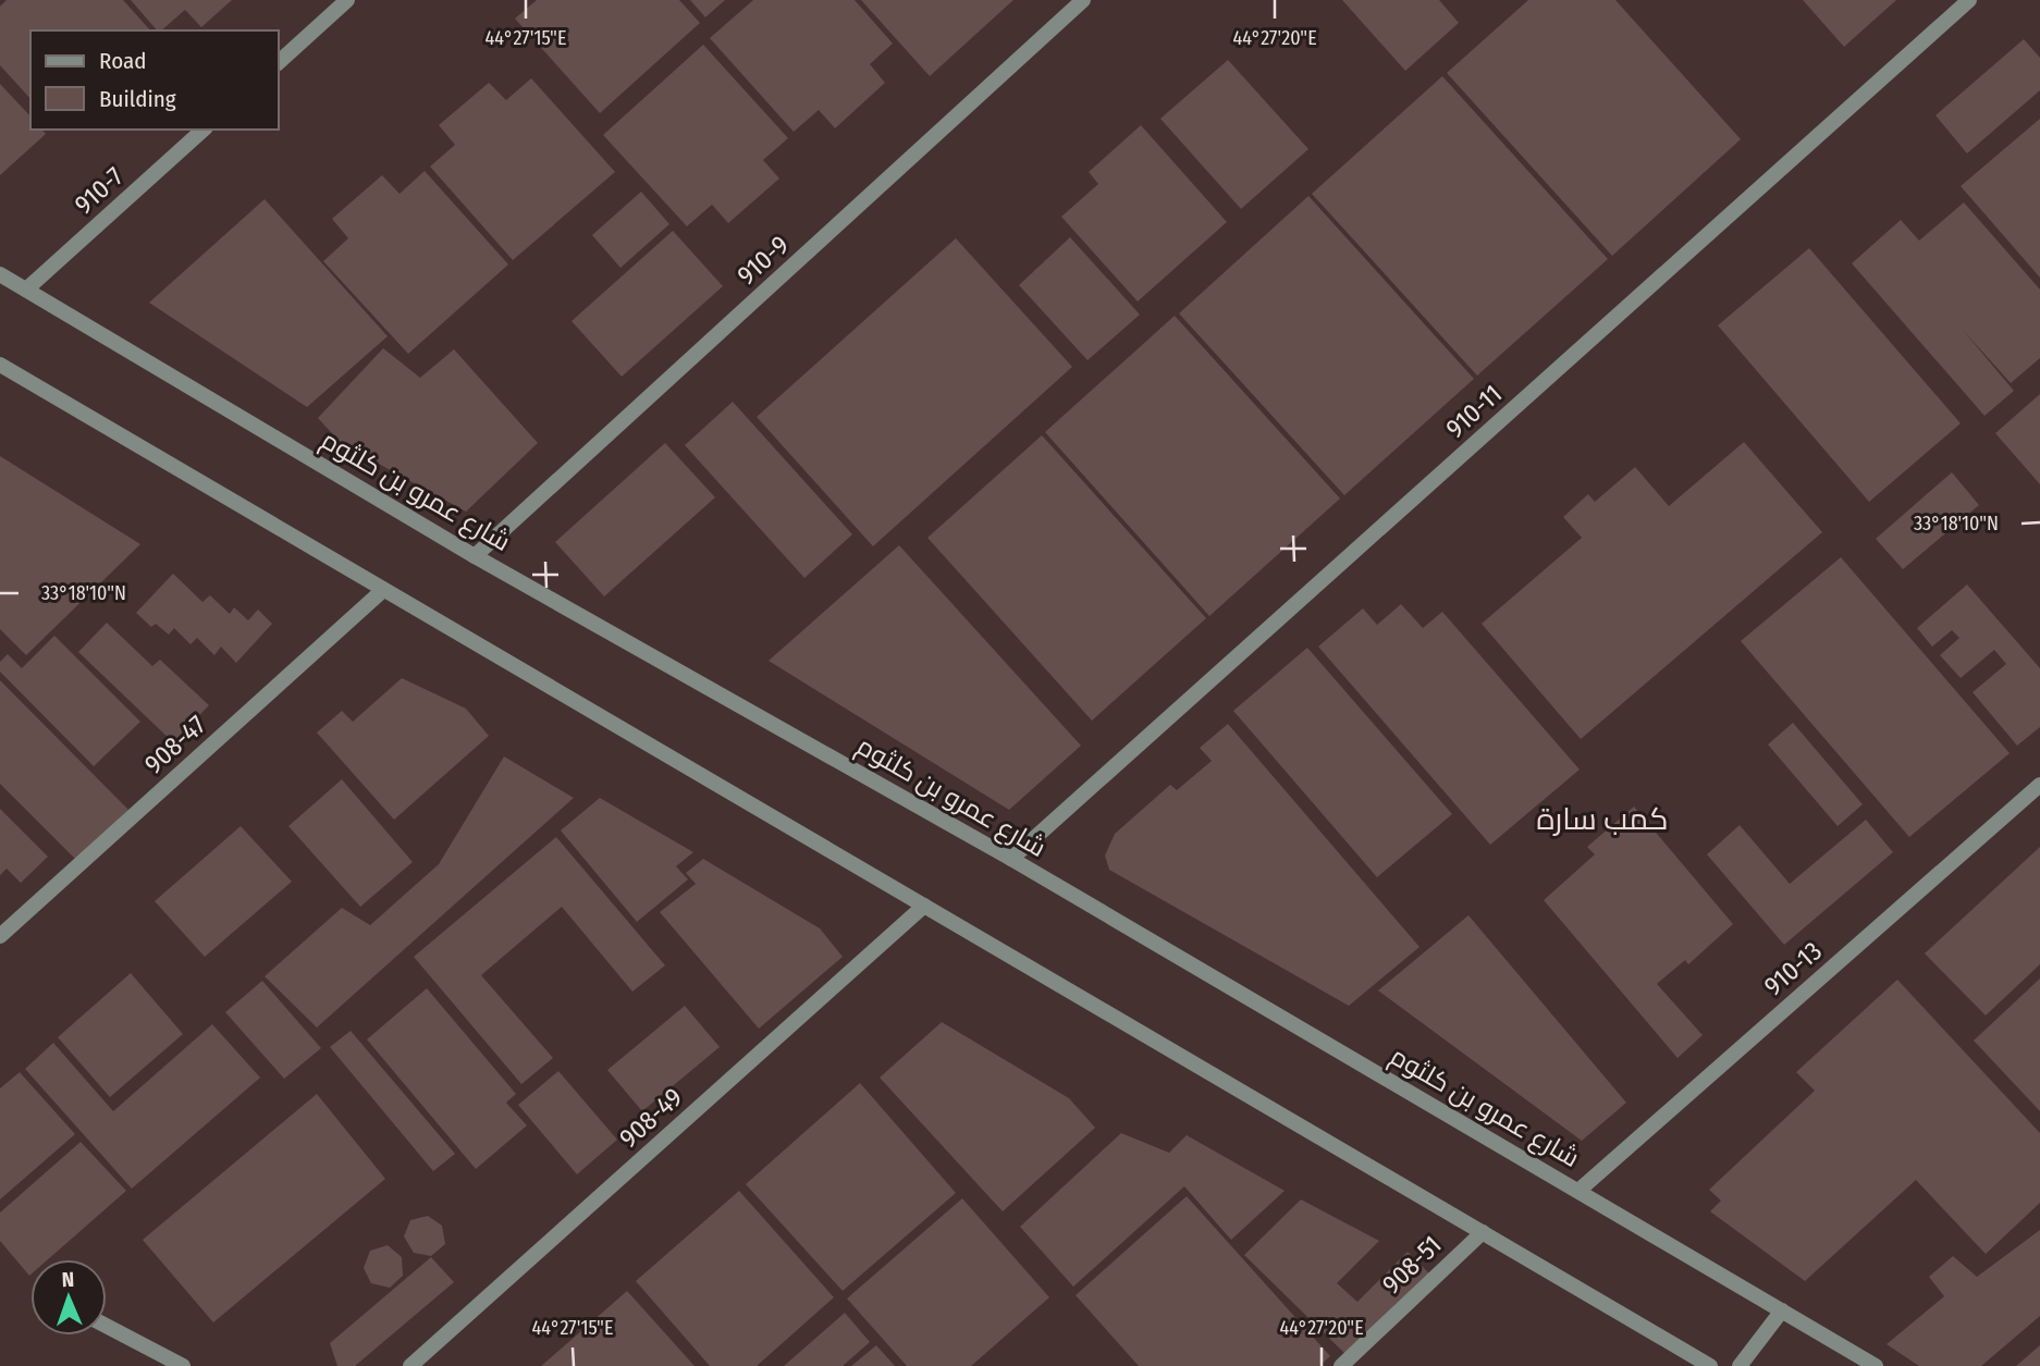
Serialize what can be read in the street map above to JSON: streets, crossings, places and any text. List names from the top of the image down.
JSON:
{
  "streets": {
    "street": [
      "910-7",
      "910-9",
      "910-11",
      "شارع عمرو بن كلثوم",
      "908-47",
      "910-13",
      "908-49",
      "908-51"
    ]
  },
  "crossings": [
    ["910-7", "شارع عمرو بن كلثوم"],
    ["910-9", "شارع عمرو بن كلثوم"],
    ["910-11", "شارع عمرو بن كلثوم"],
    ["شارع عمرو بن كلثوم", "910-13"]
  ],
  "districts": ["كمب سارة"],
  "legend": ["Road", "Building"],
  "north": "top",
  "coordinates": ["44°27'15\"E", "44°27'20\"E", "33°18'10\"N"]
}
